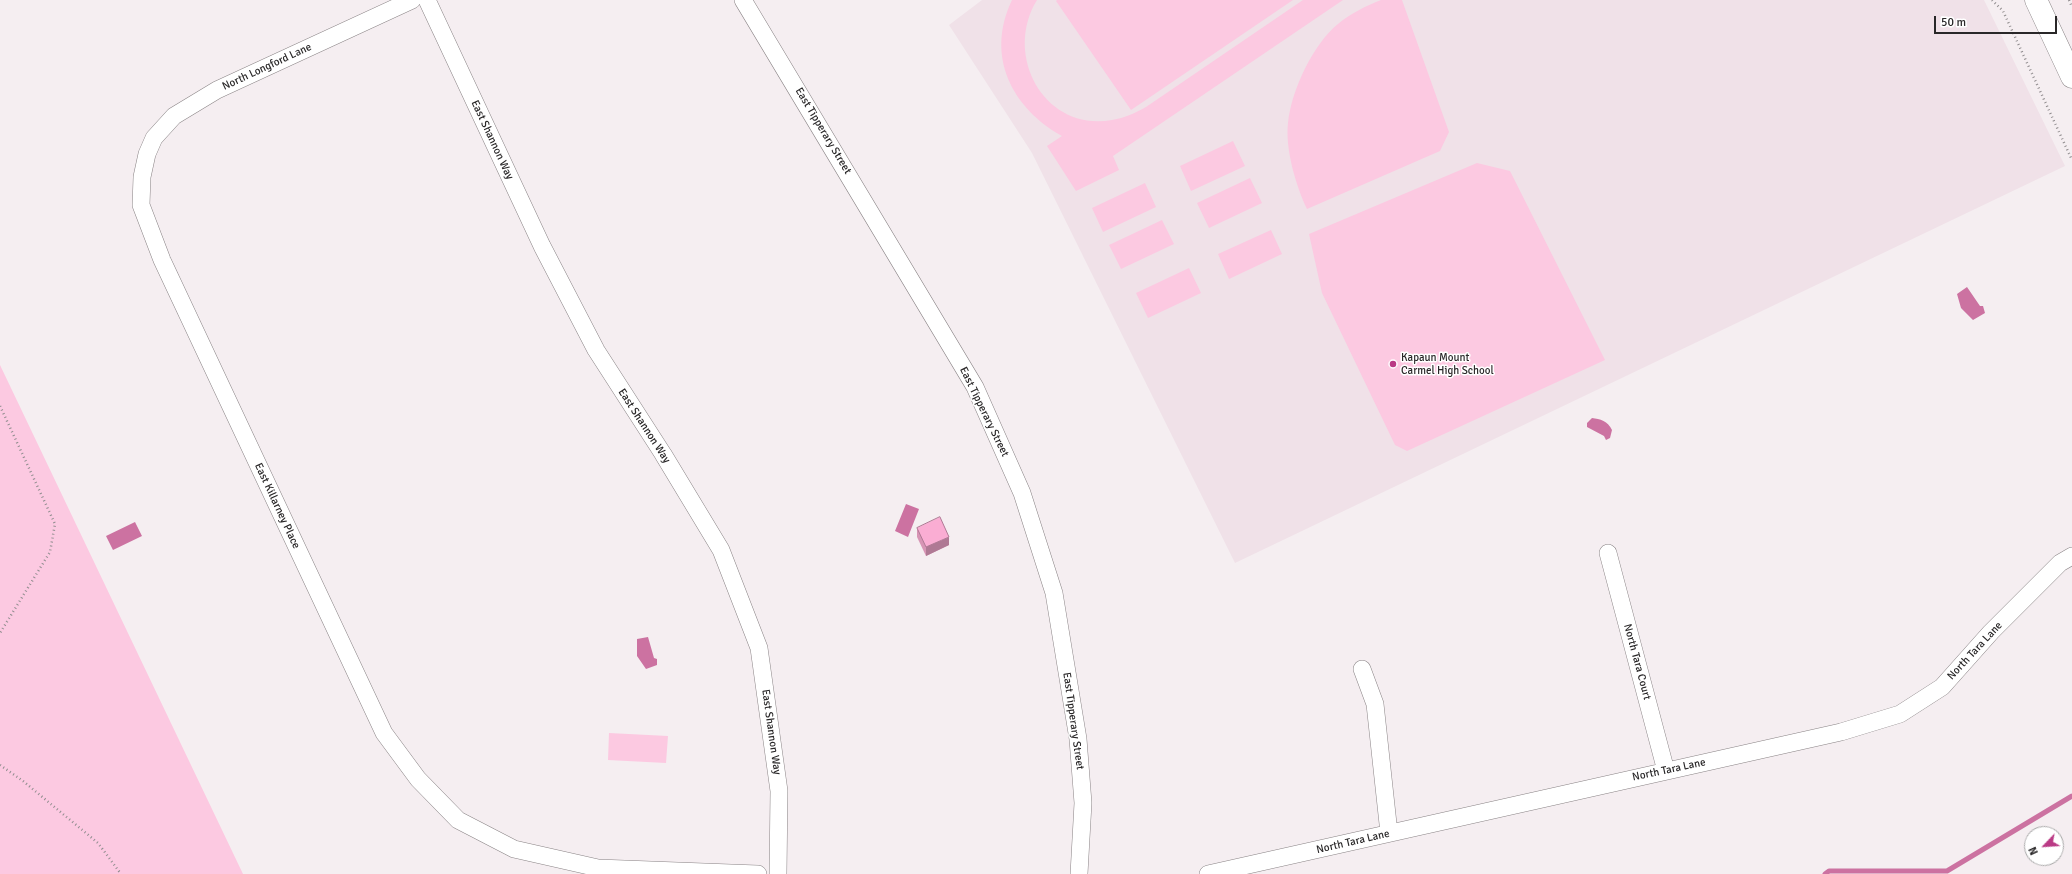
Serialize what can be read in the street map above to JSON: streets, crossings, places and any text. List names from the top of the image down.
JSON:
{
  "streets": {
    "street": [
      "North Longford Lane",
      "East Tipperary Street",
      "East Shannon Way",
      "East Killarney Place",
      "North Tara Lane",
      "North Tara Court"
    ]
  },
  "crossings": [
    ["North Longford Lane", "East Killarney Place"],
    ["North Tara Lane", "North Tara Court"]
  ],
  "places": ["Kapaun Mount Carmel High School"],
  "scale_bar": "50 m",
  "north": "bottom left"
}
